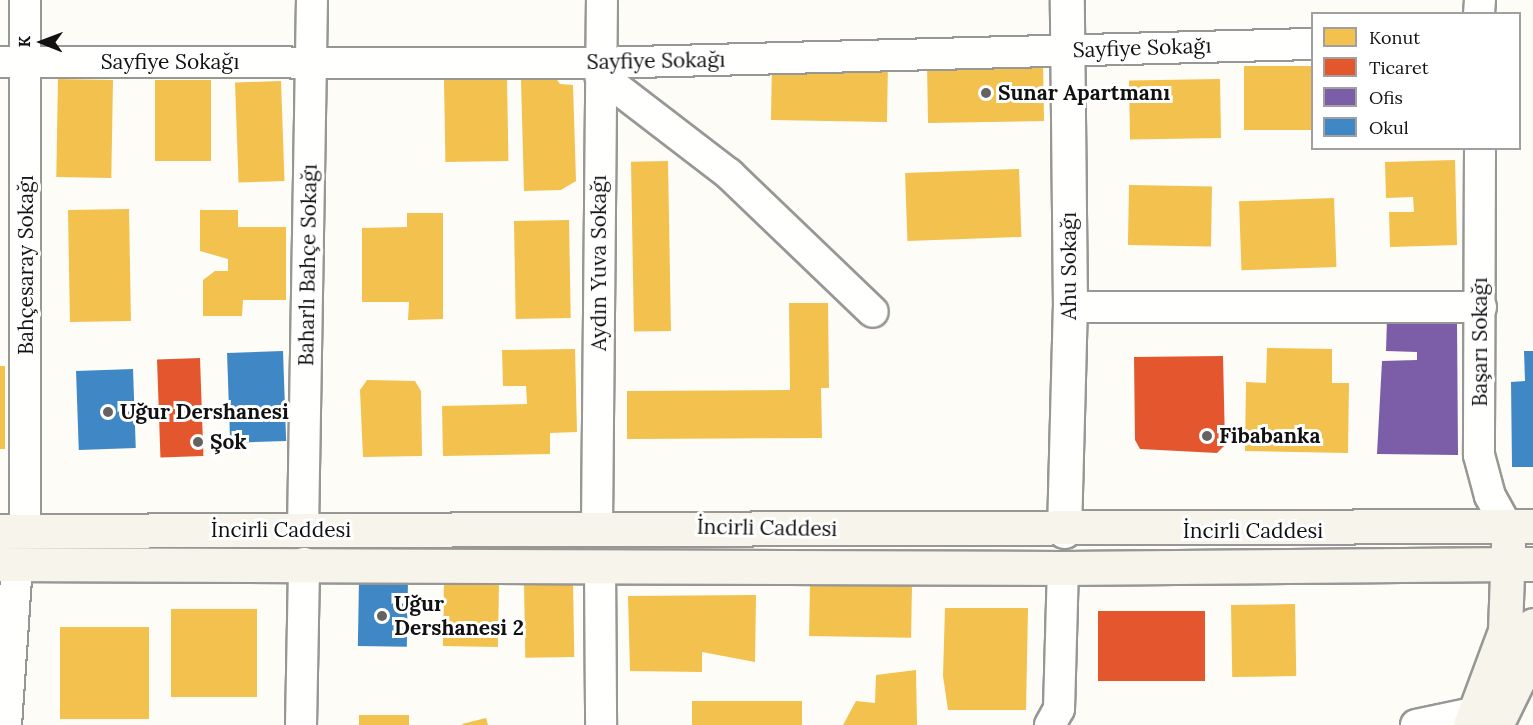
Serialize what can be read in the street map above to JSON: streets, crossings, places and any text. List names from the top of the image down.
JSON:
{
  "streets": {
    "main road": ["İncirli Caddesi"],
    "street": [
      "Sayfiye Sokağı",
      "Aydın Yuva Sokağı",
      "Bahçesaray Sokağı",
      "Baharlı Bahçe Sokağı",
      "Ahu Sokağı",
      "Başarı Sokağı"
    ]
  },
  "crossings": [
    ["Sayfiye Sokağı", "Aydın Yuva Sokağı"],
    ["Sayfiye Sokağı", "Bahçesaray Sokağı"],
    ["Sayfiye Sokağı", "Baharlı Bahçe Sokağı"],
    ["Sayfiye Sokağı", "Ahu Sokağı"],
    ["Aydın Yuva Sokağı", "İncirli Caddesi"],
    ["Bahçesaray Sokağı", "İncirli Caddesi"],
    ["Baharlı Bahçe Sokağı", "İncirli Caddesi"],
    ["Ahu Sokağı", "İncirli Caddesi"],
    ["Başarı Sokağı", "İncirli Caddesi"]
  ],
  "places": [
    "Sunar Apartmanı",
    "Uğur Dershanesi",
    "Fibabanka",
    "Şok",
    "Uğur Dershanesi 2"
  ],
  "legend": [
    "Konut",
    "Ticaret",
    "Ofis",
    "Okul"
  ],
  "north": "left"
}
